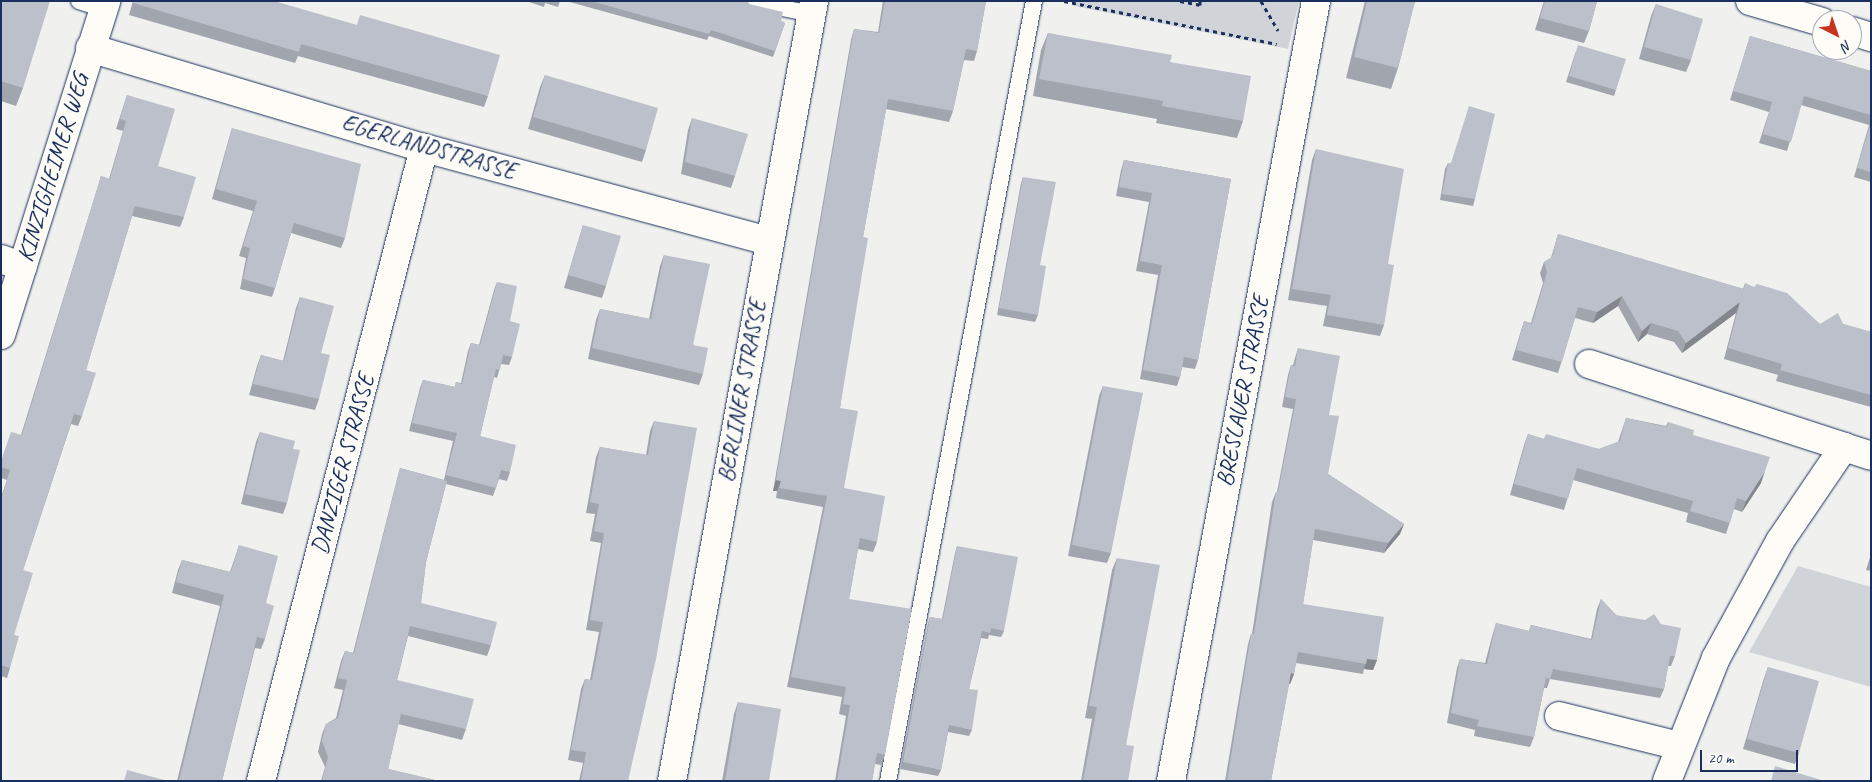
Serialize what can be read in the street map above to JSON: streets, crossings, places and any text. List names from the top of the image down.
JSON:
{
  "streets": {
    "street": [
      "EGERLANDSTRASSE",
      "KINZIGHEIMER WEG",
      "BERLINER STRASSE",
      "BRESLAUER STRASSE",
      "DANZIGER STRASSE"
    ]
  },
  "crossings": [
    ["EGERLANDSTRASSE", "KINZIGHEIMER WEG"],
    ["EGERLANDSTRASSE", "BERLINER STRASSE"],
    ["EGERLANDSTRASSE", "DANZIGER STRASSE"]
  ],
  "scale_bar": "20 m",
  "north": "bottom right"
}
